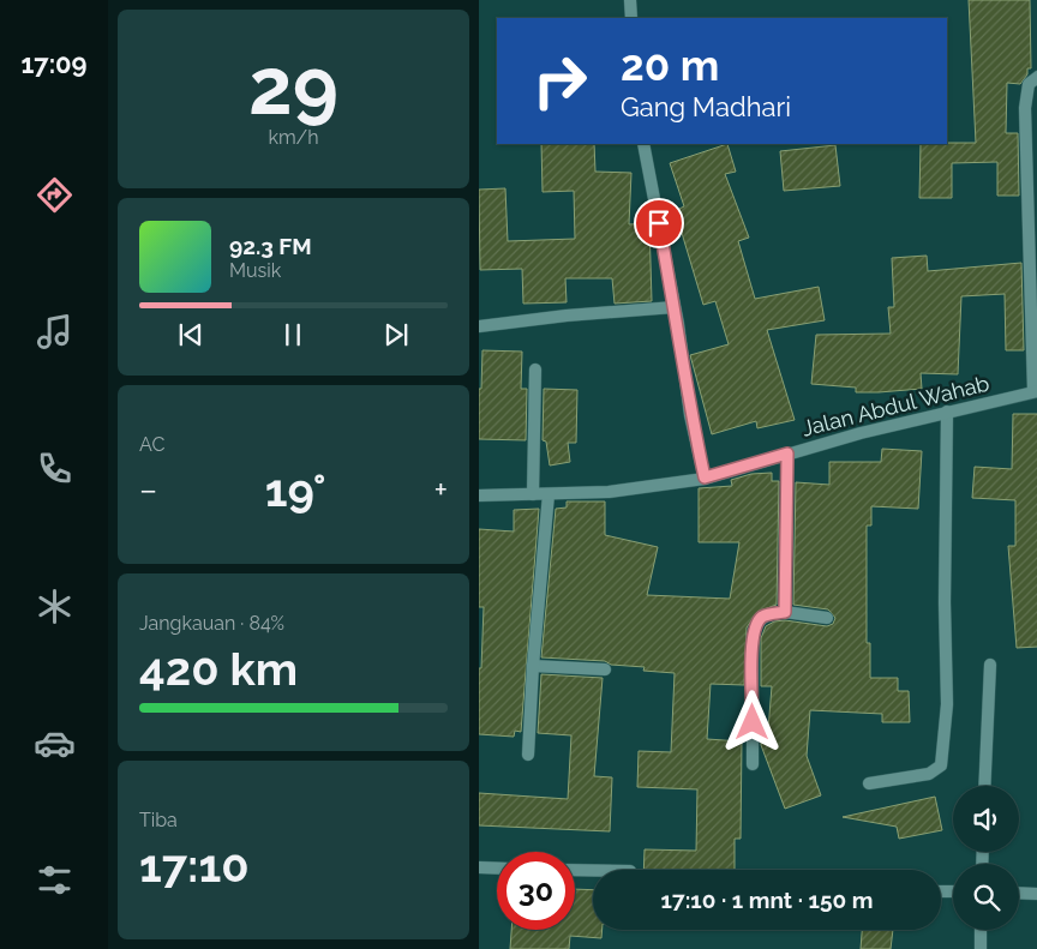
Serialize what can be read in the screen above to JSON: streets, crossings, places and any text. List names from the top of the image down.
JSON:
{
  "streets": {
    "street": ["Jalan Abdul Wahab"]
  },
  "page": {
    "tabs": "17:09",
    "tile": [
      ["29", "km/h"],
      "AC",
      ["Jangkauan · 84%", "420 km"],
      ["Tiba", "17:10"]
    ],
    "turn": ["20 m", "Gang Madhari"],
    "song": ["92.3 FM", "Musik"],
    "heat": ["−", "19°", "+"],
    "limit": "30",
    "trip": "17:10 · 1 mnt · 150 m"
  }
}
